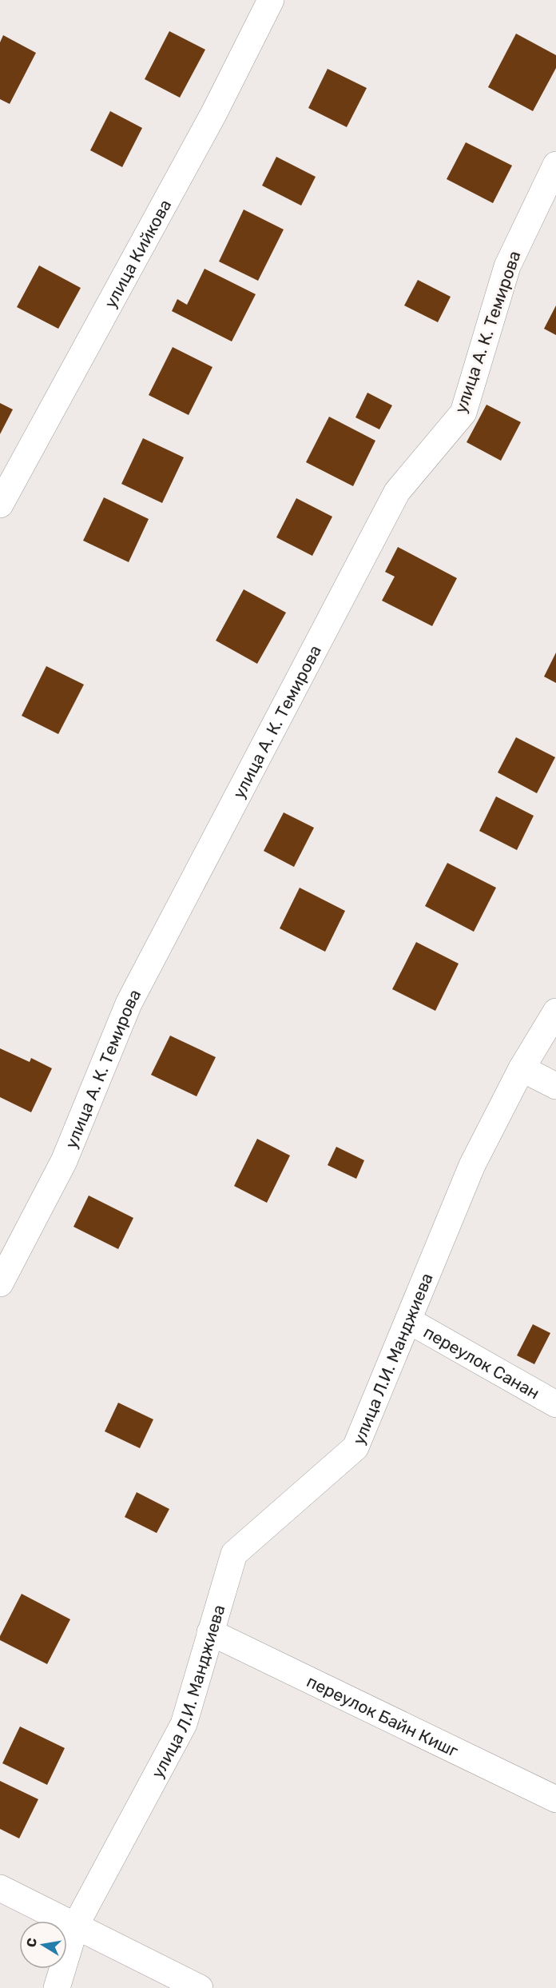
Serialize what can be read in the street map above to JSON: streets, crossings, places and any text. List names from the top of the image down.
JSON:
{
  "streets": {
    "street": [
      "улица Кийкова",
      "улица А. К. Темирова",
      "улица Л.И. Манджиева",
      "переулок Санан",
      "переулок Байн Кишг"
    ]
  },
  "crossings": [
    ["улица Л.И. Манджиева", "переулок Санан"],
    ["улица Л.И. Манджиева", "переулок Байн Кишг"]
  ],
  "north": "left"
}
